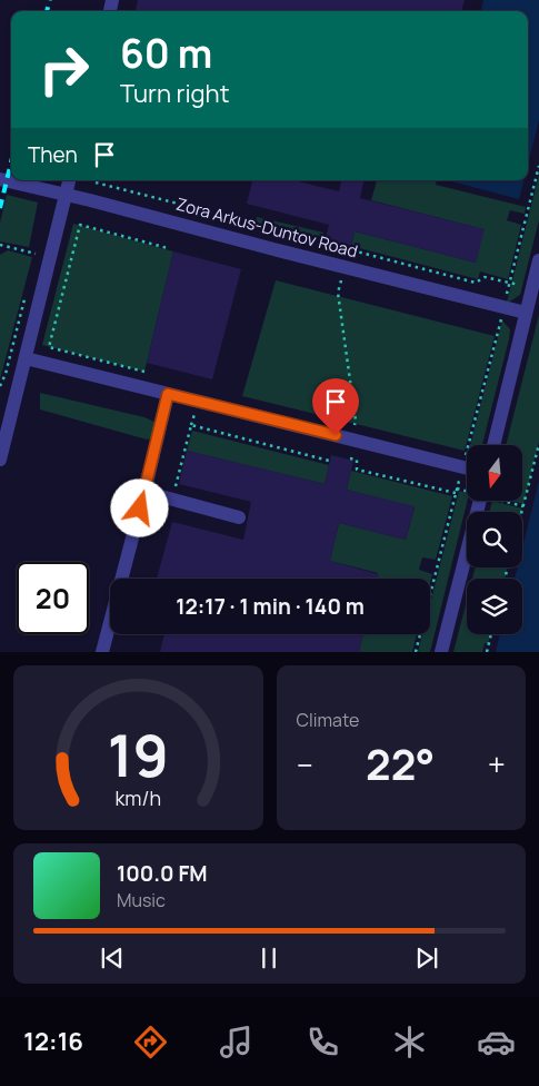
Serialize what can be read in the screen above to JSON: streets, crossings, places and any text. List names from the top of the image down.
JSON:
{
  "streets": {
    "lane": ["Zora Arkus-Duntov Road"]
  },
  "north": "bottom",
  "page": {
    "turn": ["60 m", "Turn right"],
    "then": "Then",
    "limit": "20",
    "trip": "12:17 · 1 min · 140 m",
    "tile": "Climate",
    "heat": ["−", "22°", "+"],
    "song": ["100.0 FM", "Music"],
    "tabs": "12:16",
    "gauge": ["19", "km/h"]
  }
}
